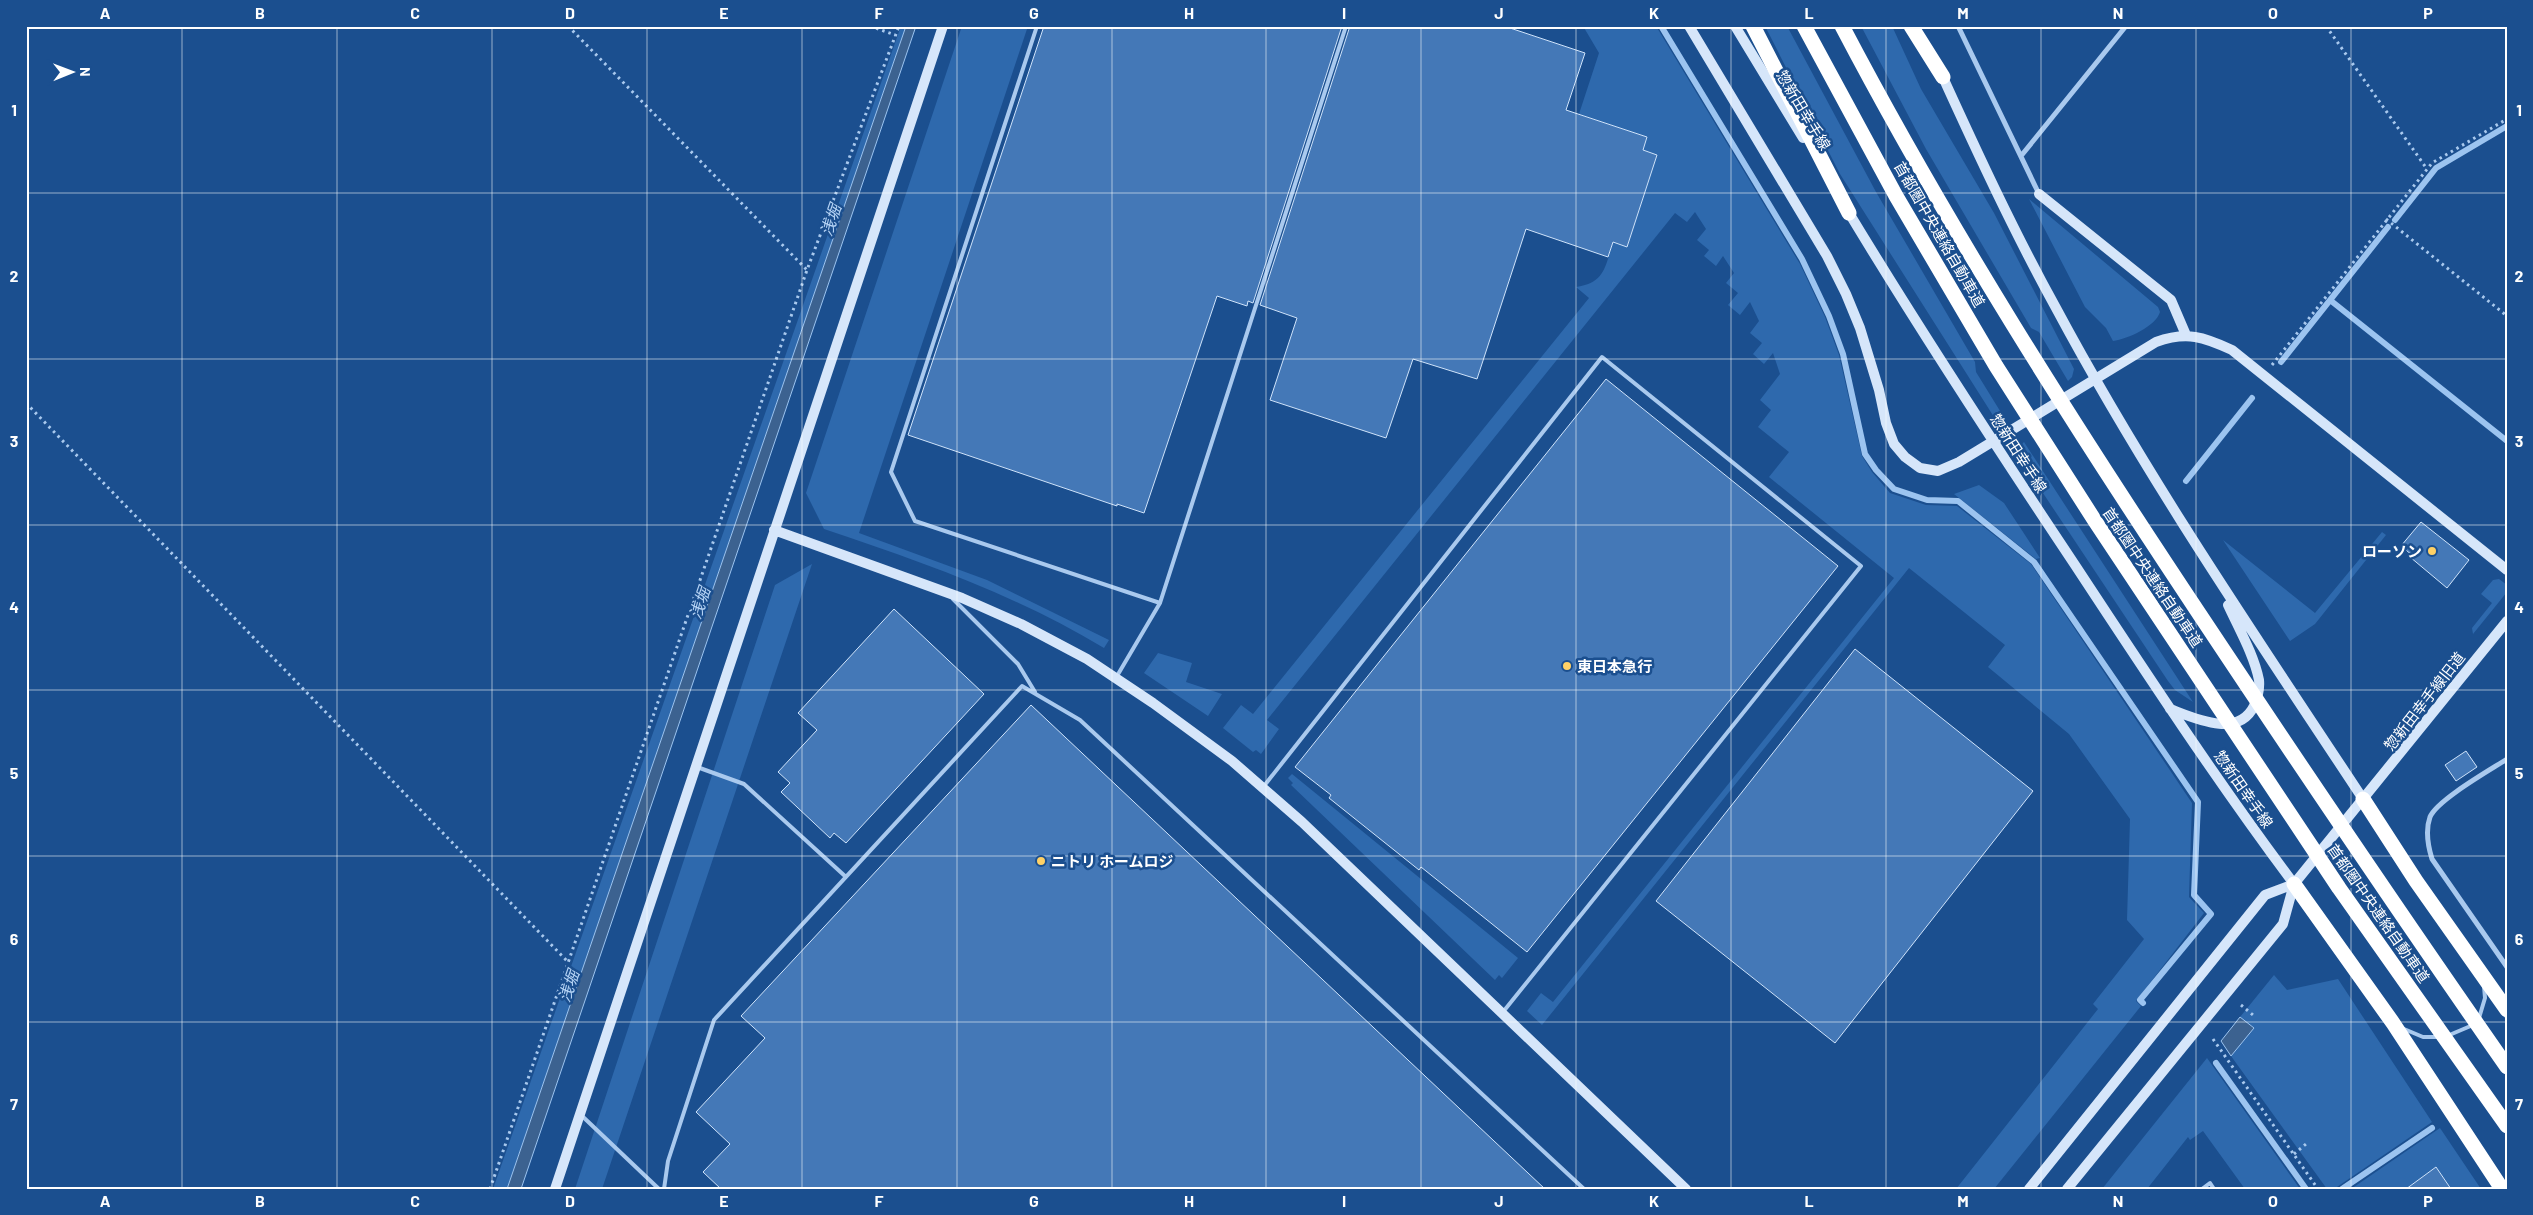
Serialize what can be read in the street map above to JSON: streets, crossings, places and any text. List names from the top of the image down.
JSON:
{
  "streets": {
    "highway": ["首都圏中央連絡自動車道"],
    "street": ["惣新田幸手線", "惣新田幸手線旧道"]
  },
  "water": ["浅堀"],
  "places": ["ローソン", "東日本急行", "ニトリ ホームロジ"],
  "north": "right",
  "grid": {
    "columns": [
      "A",
      "B",
      "C",
      "D",
      "E",
      "F",
      "G",
      "H",
      "I",
      "J",
      "K",
      "L",
      "M",
      "N",
      "O",
      "P"
    ],
    "rows": [
      "1",
      "2",
      "3",
      "4",
      "5",
      "6",
      "7"
    ]
  }
}
